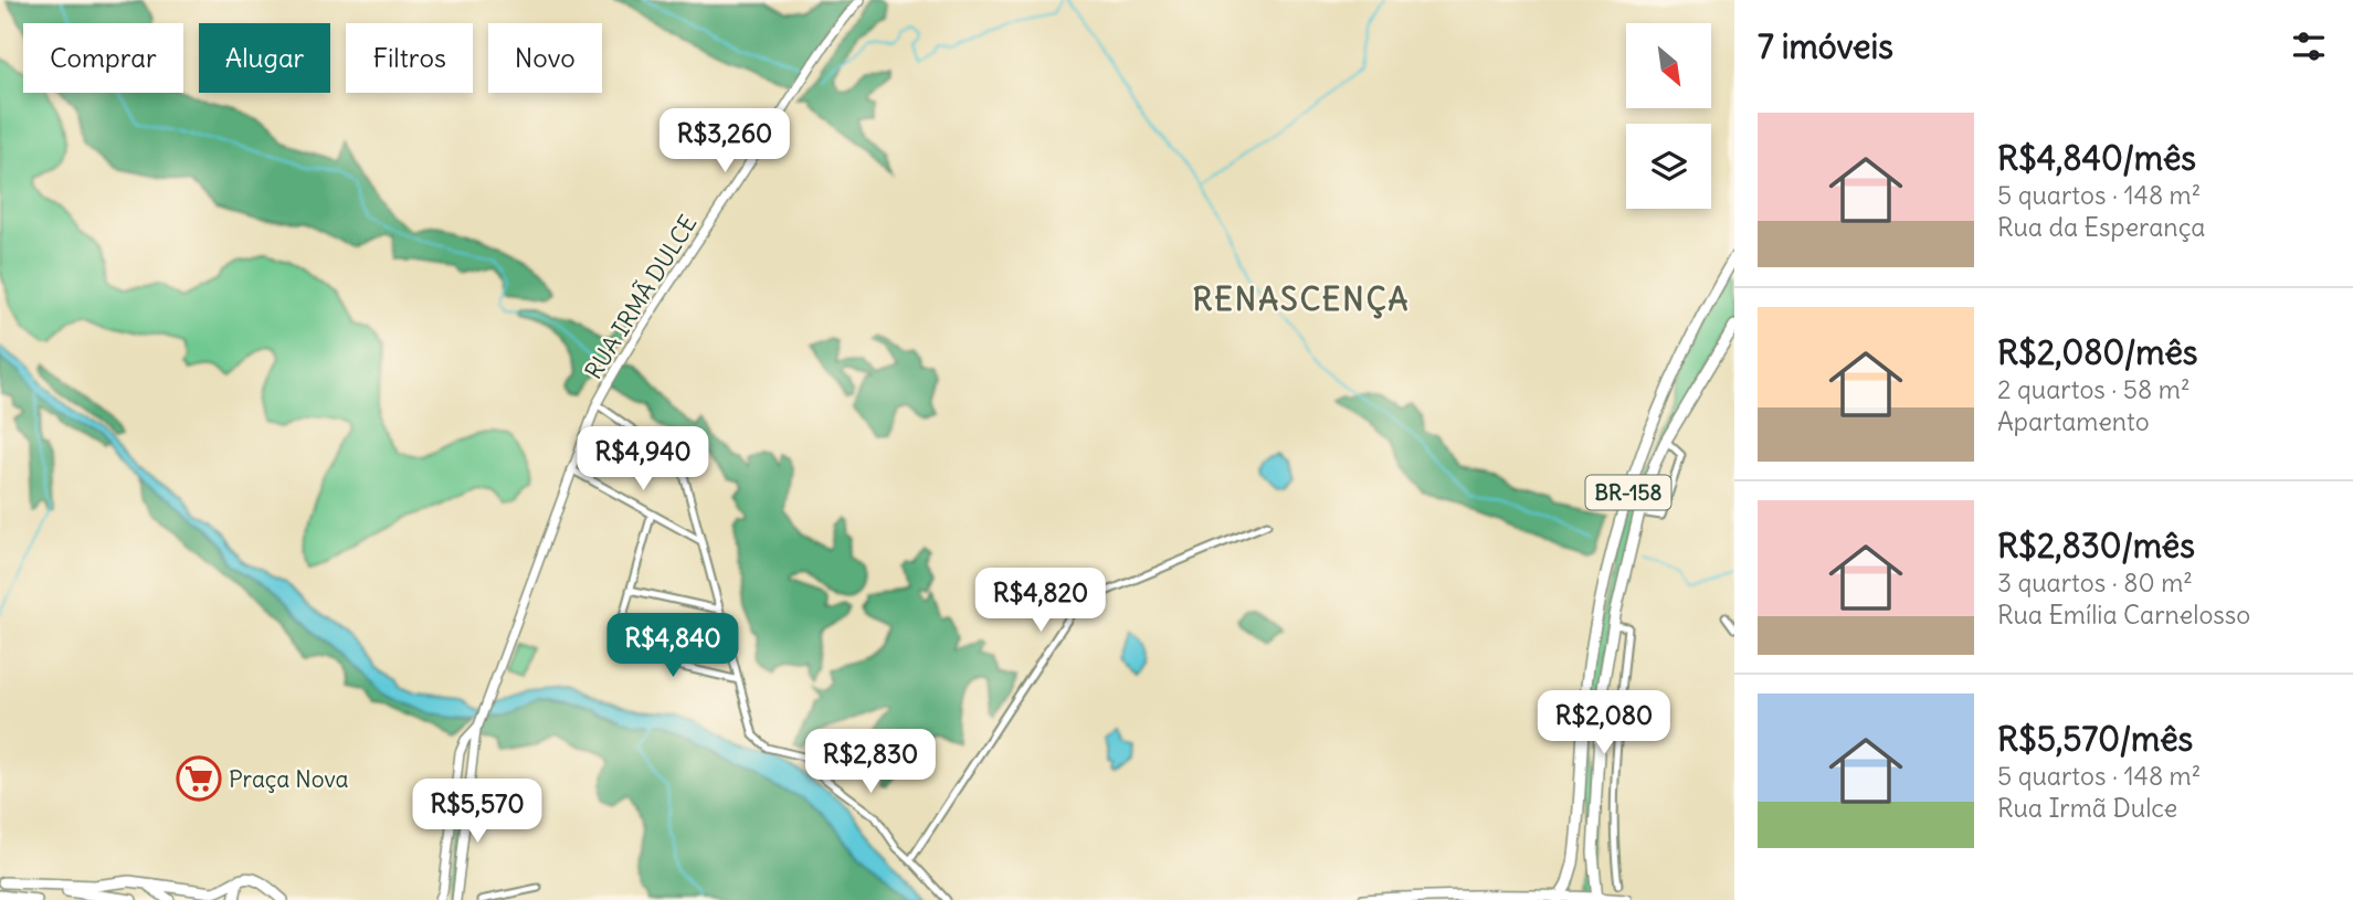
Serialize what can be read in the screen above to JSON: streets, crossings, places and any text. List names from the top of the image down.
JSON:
{
  "streets": {
    "highway": ["BR-158"],
    "street": ["RUA IRMÃ DULCE"]
  },
  "districts": ["RENASCENÇA"],
  "places": {
    "supermarket": ["Praça Nova"]
  },
  "north": "bottom right",
  "page": {
    "heading": "7 imóveis",
    "chip": [
      "Comprar",
      "Alugar",
      "Filtros",
      "Novo"
    ],
    "list": [
      {
        "name": "R$4,840/mês",
        "note": "5 quartos · 148 m² · Rua da Esperança"
      },
      {
        "name": "R$2,080/mês",
        "note": "2 quartos · 58 m² · Apartamento"
      },
      {
        "name": "R$2,830/mês",
        "note": "3 quartos · 80 m² · Rua Emília Carnelosso"
      },
      {
        "name": "R$5,570/mês",
        "note": "5 quartos · 148 m² · Rua Irmã Dulce"
      }
    ],
    "price": [
      "R$3,260",
      "R$4,940",
      "R$4,820",
      "R$4,840",
      "R$2,080",
      "R$2,830",
      "R$5,570"
    ]
  }
}
